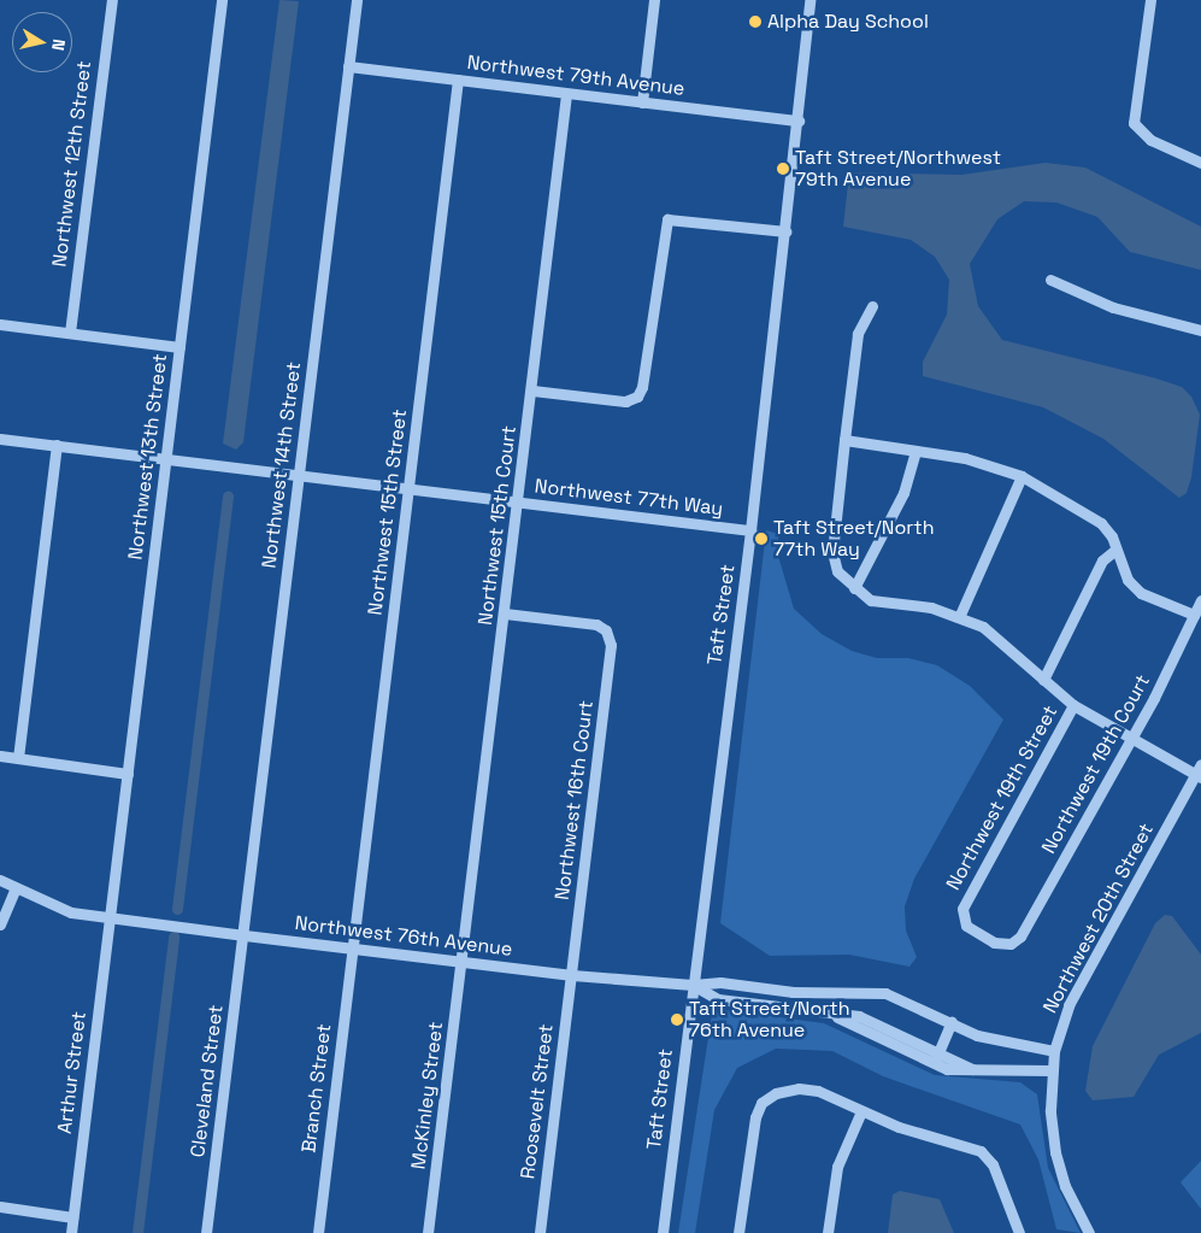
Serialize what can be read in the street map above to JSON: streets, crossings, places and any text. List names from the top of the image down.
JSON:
{
  "streets": {
    "street": [
      "Northwest 79th Avenue",
      "Northwest 12th Street",
      "Northwest 13th Street",
      "Northwest 14th Street",
      "Northwest 77th Way",
      "Northwest 15th Street",
      "Northwest 15th Court",
      "Taft Street",
      "Northwest 19th Court",
      "Northwest 19th Street",
      "Northwest 16th Court",
      "Northwest 20th Street",
      "Northwest 76th Avenue",
      "Arthur Street",
      "Cleveland Street",
      "Branch Street",
      "McKinley Street",
      "Roosevelt Street"
    ]
  },
  "crossings": [
    ["Northwest 79th Avenue", "Northwest 14th Street"],
    ["Northwest 79th Avenue", "Northwest 15th Street"],
    ["Northwest 79th Avenue", "Northwest 15th Court"],
    ["Northwest 79th Avenue", "Taft Street"],
    ["Northwest 13th Street", "Northwest 77th Way"],
    ["Northwest 13th Street", "Northwest 76th Avenue"],
    ["Northwest 13th Street", "Arthur Street"],
    ["Northwest 14th Street", "Northwest 77th Way"],
    ["Northwest 14th Street", "Northwest 76th Avenue"],
    ["Northwest 14th Street", "Cleveland Street"],
    ["Northwest 77th Way", "Northwest 15th Street"],
    ["Northwest 77th Way", "Northwest 15th Court"],
    ["Northwest 77th Way", "Taft Street"],
    ["Northwest 15th Street", "Northwest 76th Avenue"],
    ["Northwest 15th Street", "Branch Street"],
    ["Northwest 15th Court", "Northwest 16th Court"],
    ["Northwest 15th Court", "Northwest 76th Avenue"],
    ["Northwest 15th Court", "McKinley Street"],
    ["Taft Street", "Northwest 76th Avenue"],
    ["Northwest 19th Court", "Northwest 19th Street"],
    ["Northwest 16th Court", "Northwest 76th Avenue"],
    ["Northwest 16th Court", "Roosevelt Street"],
    ["Northwest 20th Street", "Northwest 76th Avenue"],
    ["Northwest 76th Avenue", "Arthur Street"],
    ["Northwest 76th Avenue", "Cleveland Street"],
    ["Northwest 76th Avenue", "Branch Street"],
    ["Northwest 76th Avenue", "McKinley Street"],
    ["Northwest 76th Avenue", "Roosevelt Street"]
  ],
  "places": [
    "Alpha Day School",
    "Taft Street/Northwest 79th Avenue",
    "Taft Street/North 77th Way",
    "Taft Street/North 76th Avenue"
  ],
  "north": "right"
}
